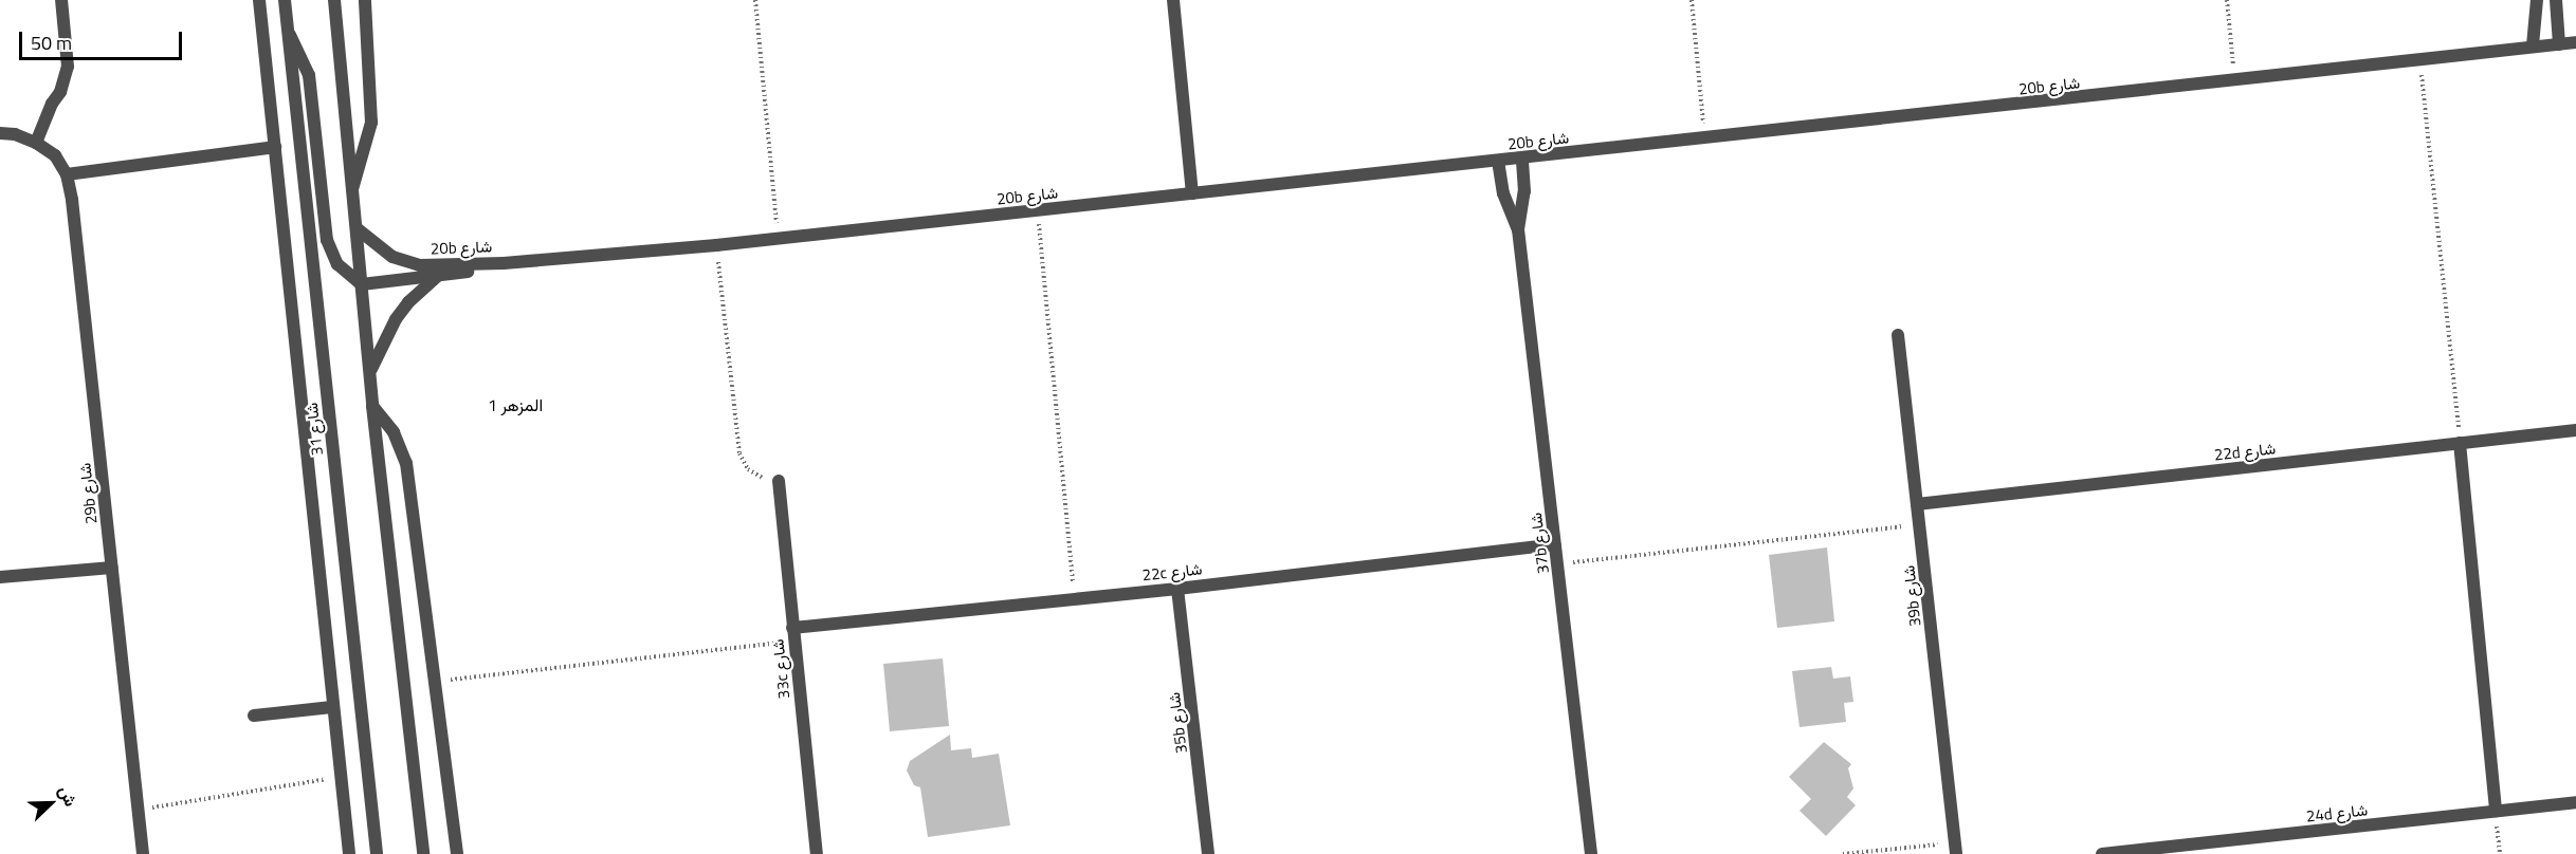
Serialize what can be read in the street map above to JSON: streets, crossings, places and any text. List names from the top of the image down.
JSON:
{
  "streets": {
    "street": [
      "20b شارع",
      "شارع 31",
      "22d شارع",
      "29b شارع",
      "37b شارع",
      "22c شارع",
      "39b شارع",
      "33c شارع",
      "35b شارع",
      "24d شارع"
    ]
  },
  "crossings": [
    ["20b شارع", "37b شارع"],
    ["22d شارع", "39b شارع"],
    ["37b شارع", "22c شارع"],
    ["22c شارع", "33c شارع"],
    ["22c شارع", "35b شارع"]
  ],
  "districts": ["المزهر 1"],
  "scale_bar": "50 m",
  "north": "top right"
}
